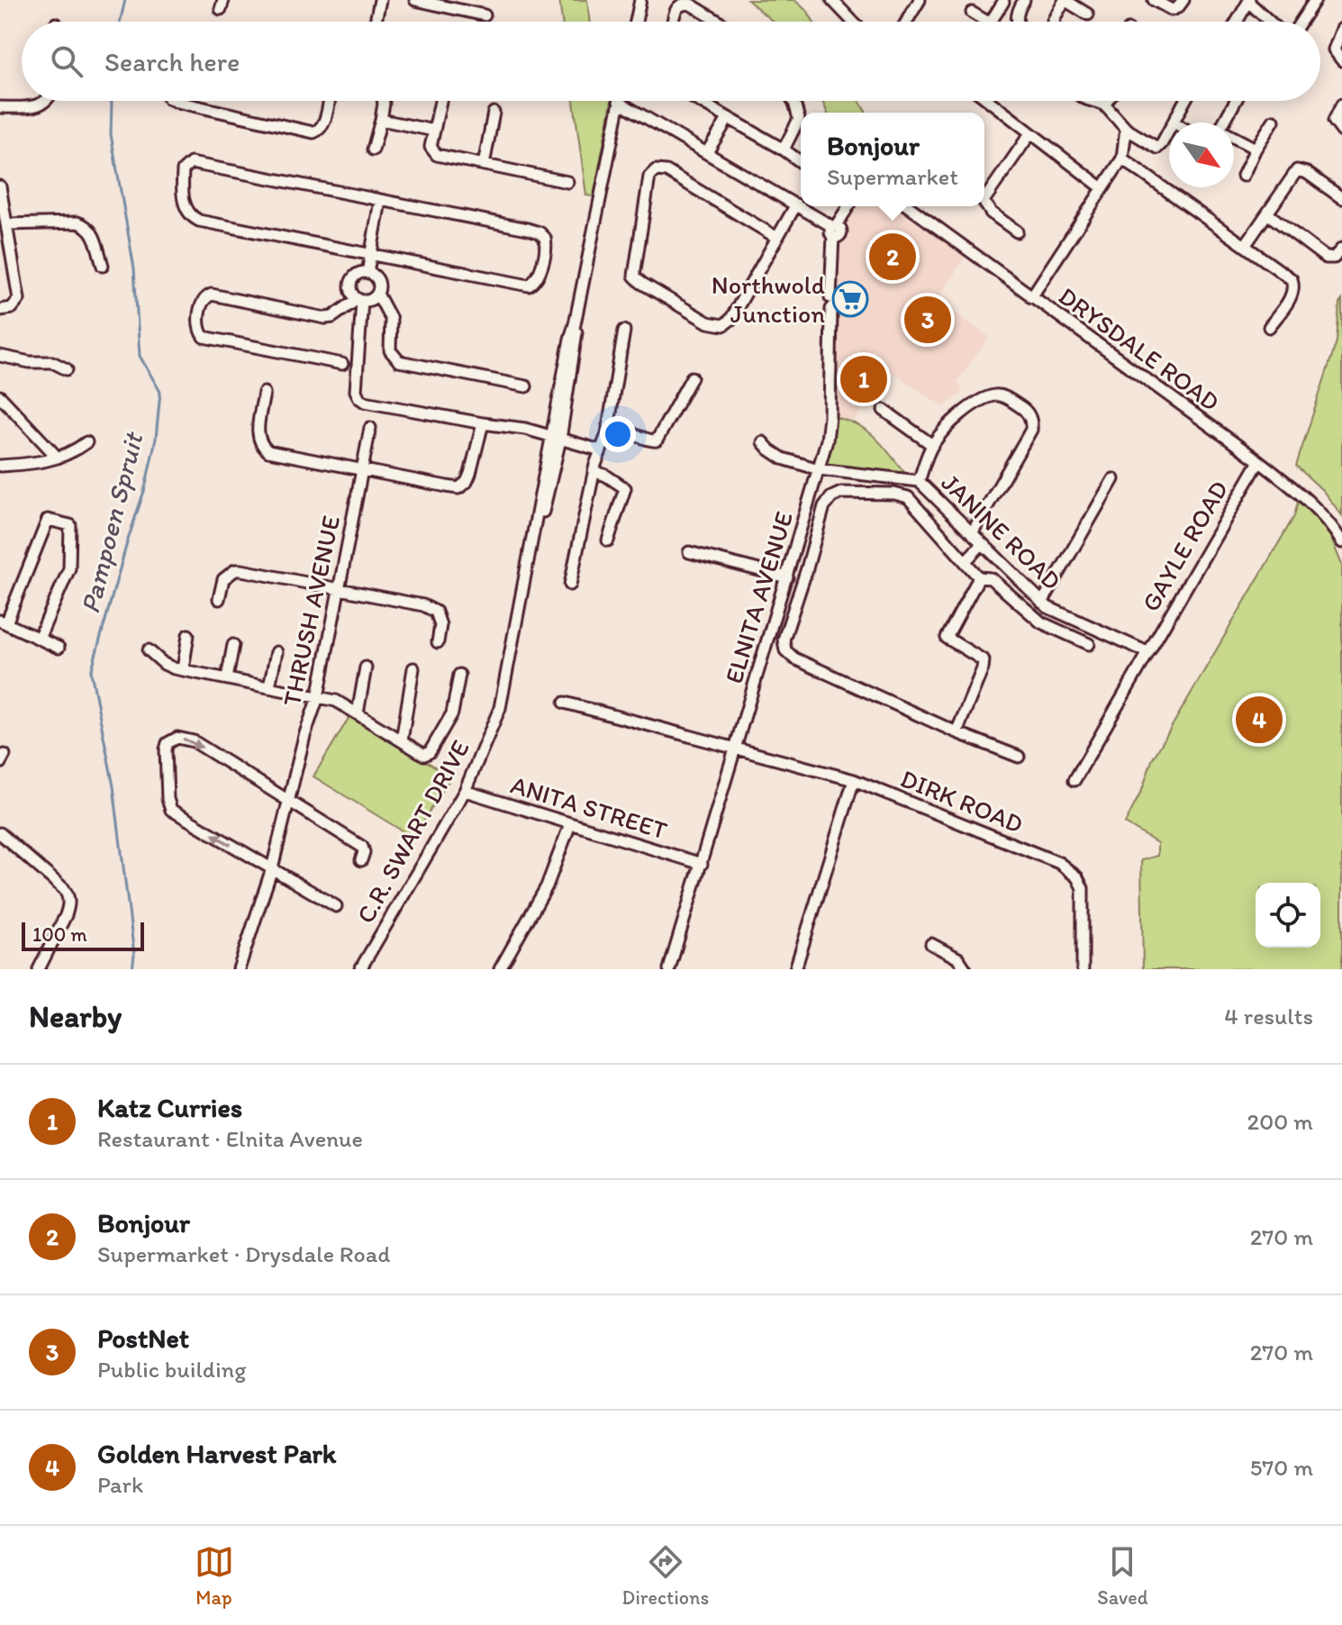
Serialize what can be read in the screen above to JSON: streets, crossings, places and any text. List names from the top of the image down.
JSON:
{
  "streets": {
    "street": [
      "DRYSDALE ROAD",
      "JANINE ROAD",
      "GAYLE ROAD",
      "ELNITA AVENUE",
      "THRUSH AVENUE",
      "DIRK ROAD",
      "ANITA STREET",
      "C.R. SWART DRIVE"
    ]
  },
  "crossings": [
    ["DRYSDALE ROAD", "GAYLE ROAD"],
    ["JANINE ROAD", "GAYLE ROAD"],
    ["JANINE ROAD", "ELNITA AVENUE"],
    ["ELNITA AVENUE", "DIRK ROAD"],
    ["ELNITA AVENUE", "ANITA STREET"],
    ["ANITA STREET", "C.R. SWART DRIVE"]
  ],
  "water": ["Pampoen Spruit"],
  "places": {
    "supermarket": ["Northwold Junction"]
  },
  "scale_bar": "100 m",
  "north": "bottom right",
  "page": {
    "search": "Search here",
    "popup": ["Bonjour", "Supermarket"],
    "pins": [
      "2",
      "3",
      "1",
      "4"
    ],
    "scale": "100 m",
    "heading": ["Nearby", "4 results"],
    "list": [
      {
        "mark": "1",
        "name": "Katz Curries",
        "note": "Restaurant · Elnita Avenue",
        "value": "200 m"
      },
      {
        "mark": "2",
        "name": "Bonjour",
        "note": "Supermarket · Drysdale Road",
        "value": "270 m"
      },
      {
        "mark": "3",
        "name": "PostNet",
        "note": "Public building",
        "value": "270 m"
      },
      {
        "mark": "4",
        "name": "Golden Harvest Park",
        "note": "Park",
        "value": "570 m"
      }
    ],
    "nav": ["Map", "Directions", "Saved"]
  }
}
